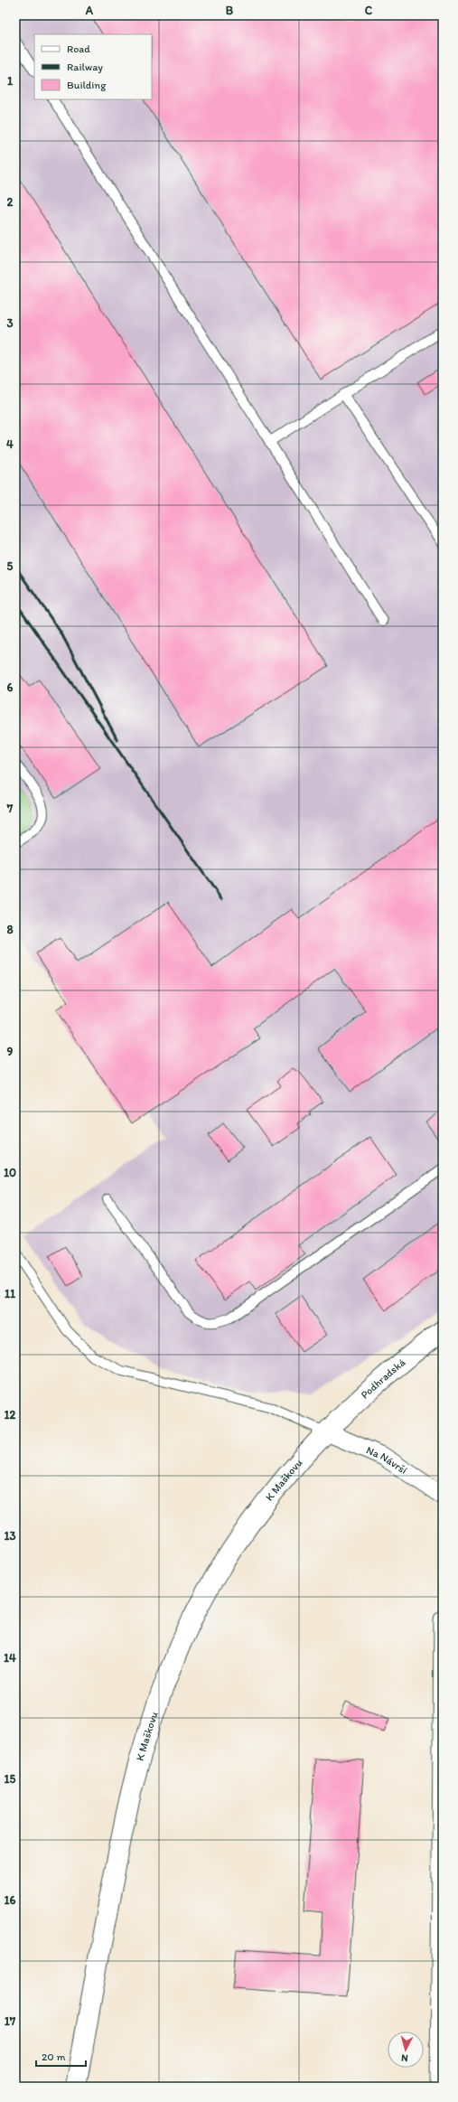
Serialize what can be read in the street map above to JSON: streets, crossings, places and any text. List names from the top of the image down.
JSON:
{
  "streets": {
    "main road": ["Podhradská", "K Maškovu"],
    "street": ["Na Návrší"]
  },
  "crossings": [
    ["Podhradská", "Na Návrší"],
    ["Podhradská", "K Maškovu"],
    ["Na Návrší", "K Maškovu"]
  ],
  "legend": ["Road", "Railway", "Building"],
  "scale_bar": "20 m",
  "north": "bottom",
  "grid": {
    "columns": ["A", "B", "C"],
    "rows": [
      "1",
      "2",
      "3",
      "4",
      "5",
      "6",
      "7",
      "8",
      "9",
      "10",
      "11",
      "12",
      "13",
      "14",
      "15",
      "16",
      "17"
    ]
  }
}
